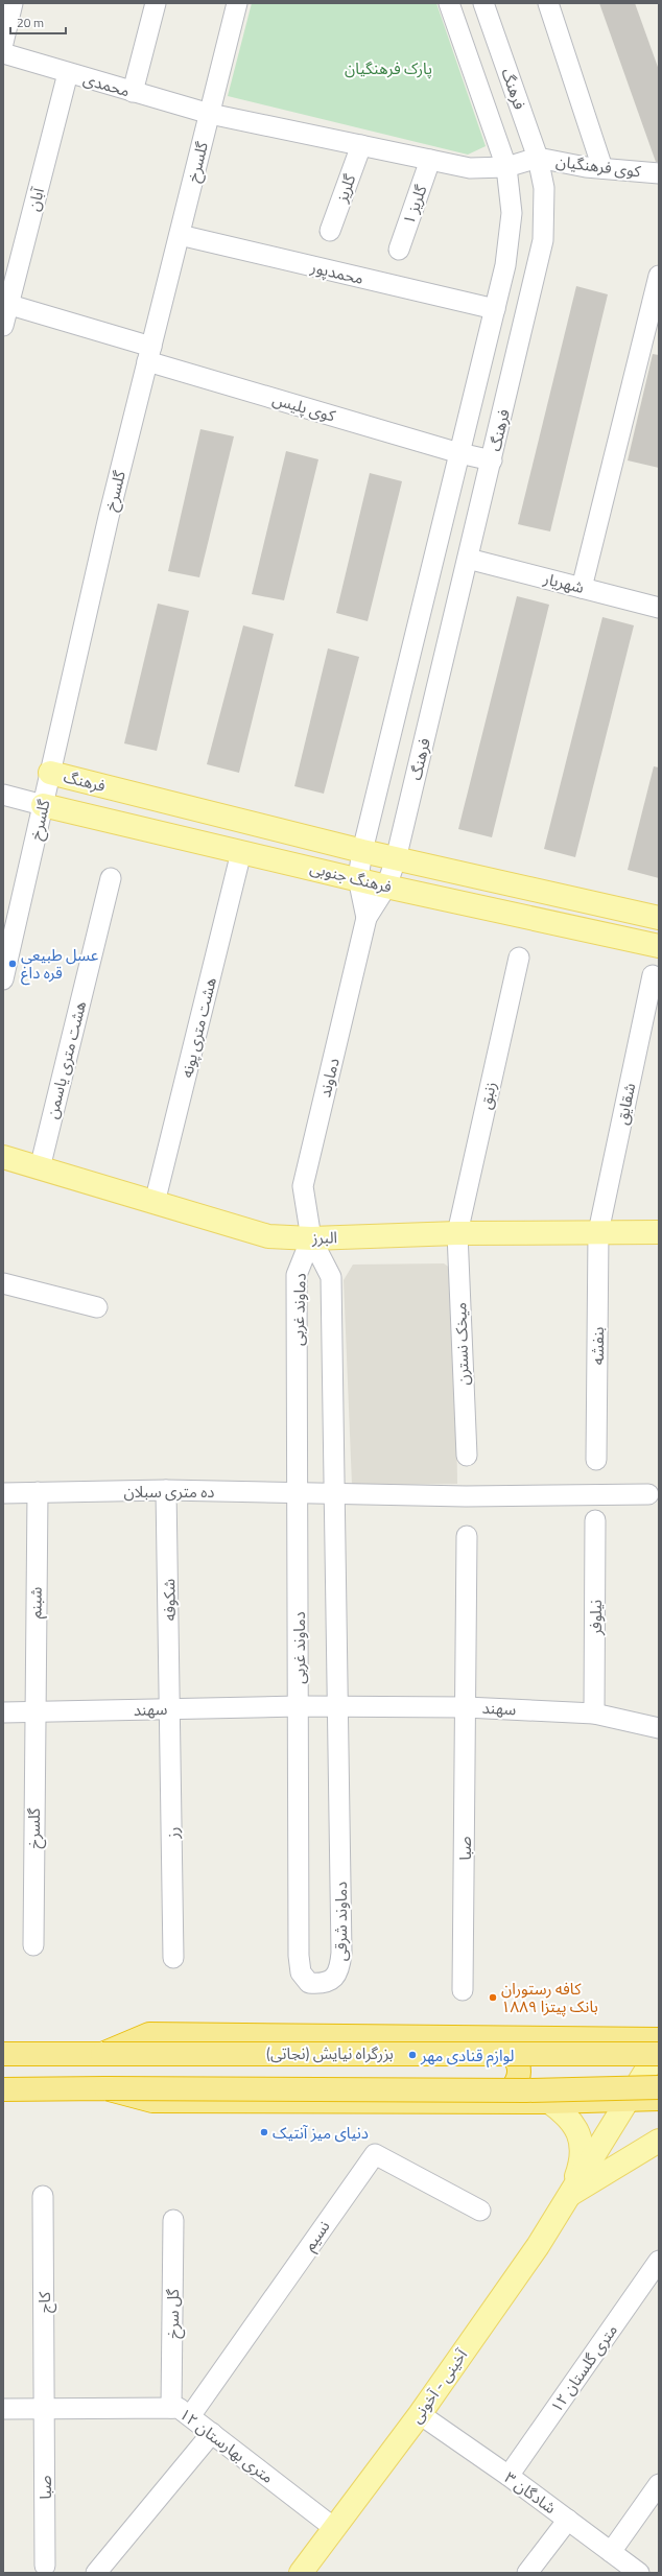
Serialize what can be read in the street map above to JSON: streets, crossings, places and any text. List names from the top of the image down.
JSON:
{
  "streets": {
    "highway": ["بزرگراه نیایش (نجاتی)"],
    "main road": [
      "فرهنگ",
      "فرهنگ جنوبی",
      "البرز",
      "آخینی - آخونی"
    ],
    "street": [
      "محمدی",
      "گلسرخ",
      "کوی فرهنگیان",
      "گلریز",
      "آبان",
      "گلریز ۱",
      "محمدپور",
      "کوی پلیس",
      "شهریار",
      "هشت متری پونه",
      "هشت متری یاسمن",
      "دماوند",
      "زنبق",
      "شقایق",
      "دماوند غربی",
      "میخک نسترن",
      "بنفشه",
      "ده متری سبلان",
      "شکوفه",
      "شبنم",
      "نیلوفر",
      "سهند",
      "رز",
      "صبا",
      "دماوند شرقی",
      "نسیم",
      "کاج",
      "گل سرخ",
      "۱۲ متری گلستان",
      "۱۲ متری بهارستان",
      "شادگان ۳"
    ]
  },
  "crossings": [
    ["محمدی", "فرهنگ"],
    ["محمدی", "گلسرخ"],
    ["محمدی", "کوی فرهنگیان"],
    ["محمدی", "گلریز"],
    ["محمدی", "آبان"],
    ["محمدی", "گلریز ۱"],
    ["فرهنگ", "گلسرخ"],
    ["فرهنگ", "کوی فرهنگیان"],
    ["فرهنگ", "محمدپور"],
    ["فرهنگ", "کوی پلیس"],
    ["فرهنگ", "شهریار"],
    ["فرهنگ", "فرهنگ جنوبی"],
    ["فرهنگ", "دماوند"],
    ["گلسرخ", "محمدپور"],
    ["گلسرخ", "کوی پلیس"],
    ["گلسرخ", "فرهنگ جنوبی"],
    ["گلسرخ", "شبنم"],
    ["گلسرخ", "سهند"],
    ["آبان", "کوی پلیس"],
    ["فرهنگ جنوبی", "هشت متری پونه"],
    ["هشت متری پونه", "البرز"],
    ["هشت متری یاسمن", "البرز"],
    ["دماوند", "البرز"],
    ["دماوند", "دماوند غربی"],
    ["زنبق", "البرز"],
    ["زنبق", "میخک نسترن"],
    ["شقایق", "البرز"],
    ["شقایق", "بنفشه"],
    ["البرز", "دماوند غربی"],
    ["البرز", "میخک نسترن"],
    ["البرز", "بنفشه"],
    ["دماوند غربی", "ده متری سبلان"],
    ["دماوند غربی", "سهند"],
    ["دماوند غربی", "دماوند شرقی"],
    ["ده متری سبلان", "شکوفه"],
    ["ده متری سبلان", "شبنم"],
    ["شکوفه", "سهند"],
    ["شکوفه", "رز"],
    ["شبنم", "سهند"],
    ["نیلوفر", "سهند"],
    ["سهند", "رز"],
    ["سهند", "صبا"],
    ["سهند", "دماوند شرقی"],
    ["صبا", "کاج"],
    ["صبا", "۱۲ متری بهارستان"],
    ["نسیم", "۱۲ متری بهارستان"],
    ["کاج", "۱۲ متری بهارستان"],
    ["گل سرخ", "۱۲ متری بهارستان"],
    ["۱۲ متری گلستان", "شادگان ۳"],
    ["آخینی - آخونی", "۱۲ متری بهارستان"],
    ["آخینی - آخونی", "شادگان ۳"]
  ],
  "parks": ["پارک فرهنگیان"],
  "places": [
    "عسل طبیعی قره داغ",
    "کافه رستوران بانک پیتزا ۱۸۸۹",
    "لوازم قنادی مهر",
    "دنیای میز آنتیک"
  ],
  "scale_bar": "20 m"
}
